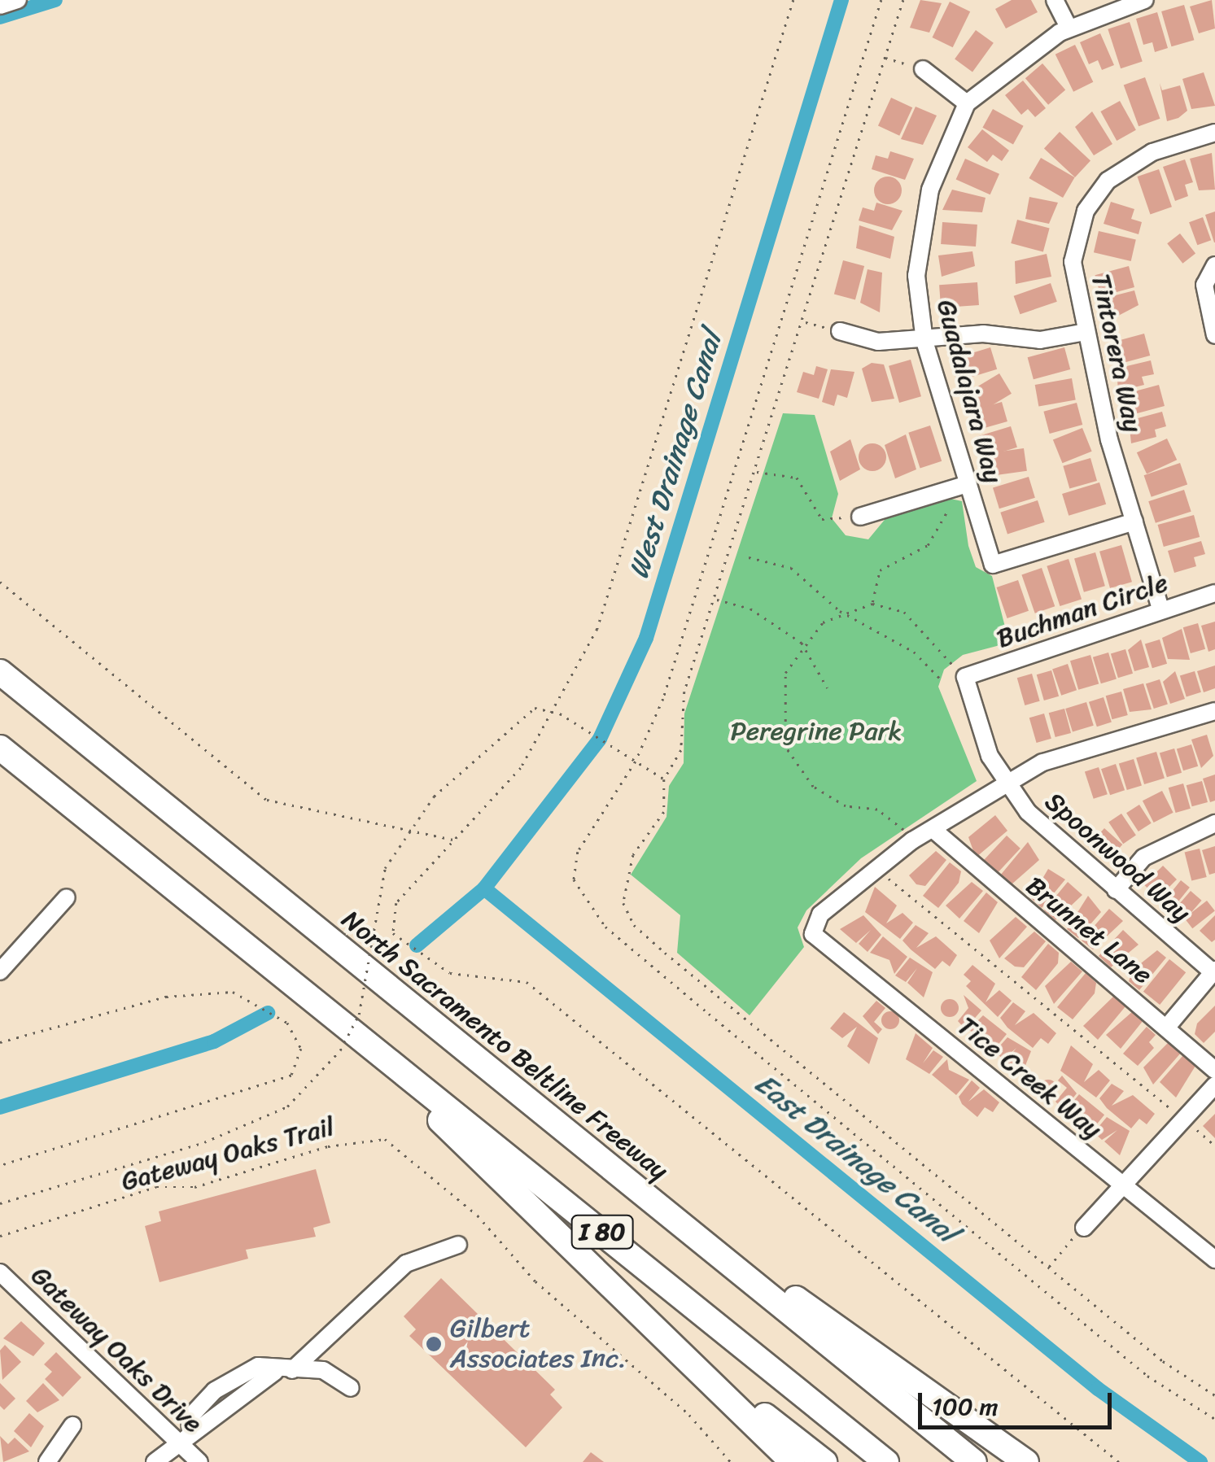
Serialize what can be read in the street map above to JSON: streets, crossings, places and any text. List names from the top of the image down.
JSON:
{
  "streets": {
    "highway": ["North Sacramento Beltline Freeway", "I 80"],
    "street": [
      "Tintorera Way",
      "Guadalajara Way",
      "Buchman Circle",
      "Spoonwood Way",
      "Brunnet Lane",
      "Tice Creek Way",
      "Gateway Oaks Drive"
    ],
    "path": ["Gateway Oaks Trail"]
  },
  "crossings": [
    ["Tintorera Way", "Guadalajara Way"],
    ["Tintorera Way", "Buchman Circle"],
    ["Buchman Circle", "Spoonwood Way"],
    ["Buchman Circle", "Brunnet Lane"],
    ["Buchman Circle", "Tice Creek Way"],
    ["Spoonwood Way", "Brunnet Lane"],
    ["Spoonwood Way", "Tice Creek Way"],
    ["Brunnet Lane", "Tice Creek Way"]
  ],
  "water": ["West Drainage Canal", "East Drainage Canal"],
  "parks": ["Peregrine Park"],
  "places": ["Gilbert Associates Inc."],
  "scale_bar": "100 m"
}
